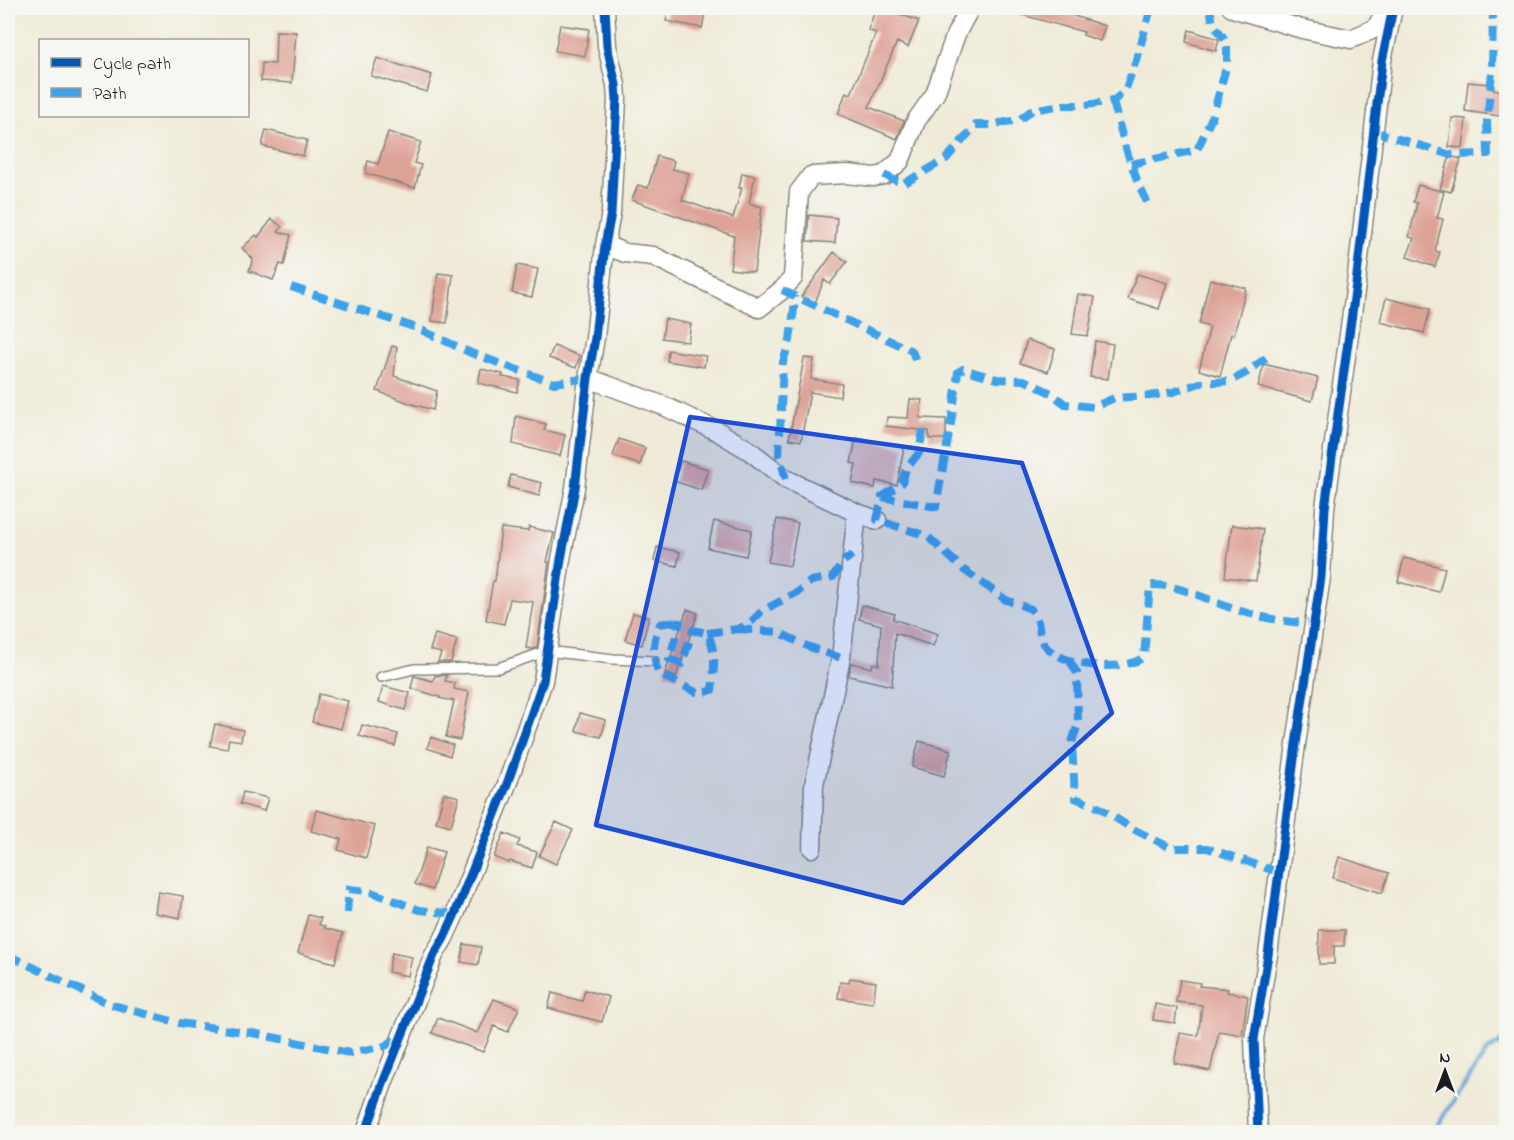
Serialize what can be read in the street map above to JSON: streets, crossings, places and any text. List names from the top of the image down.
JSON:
{
  "legend": ["Cycle path", "Path"],
  "north": "top"
}
